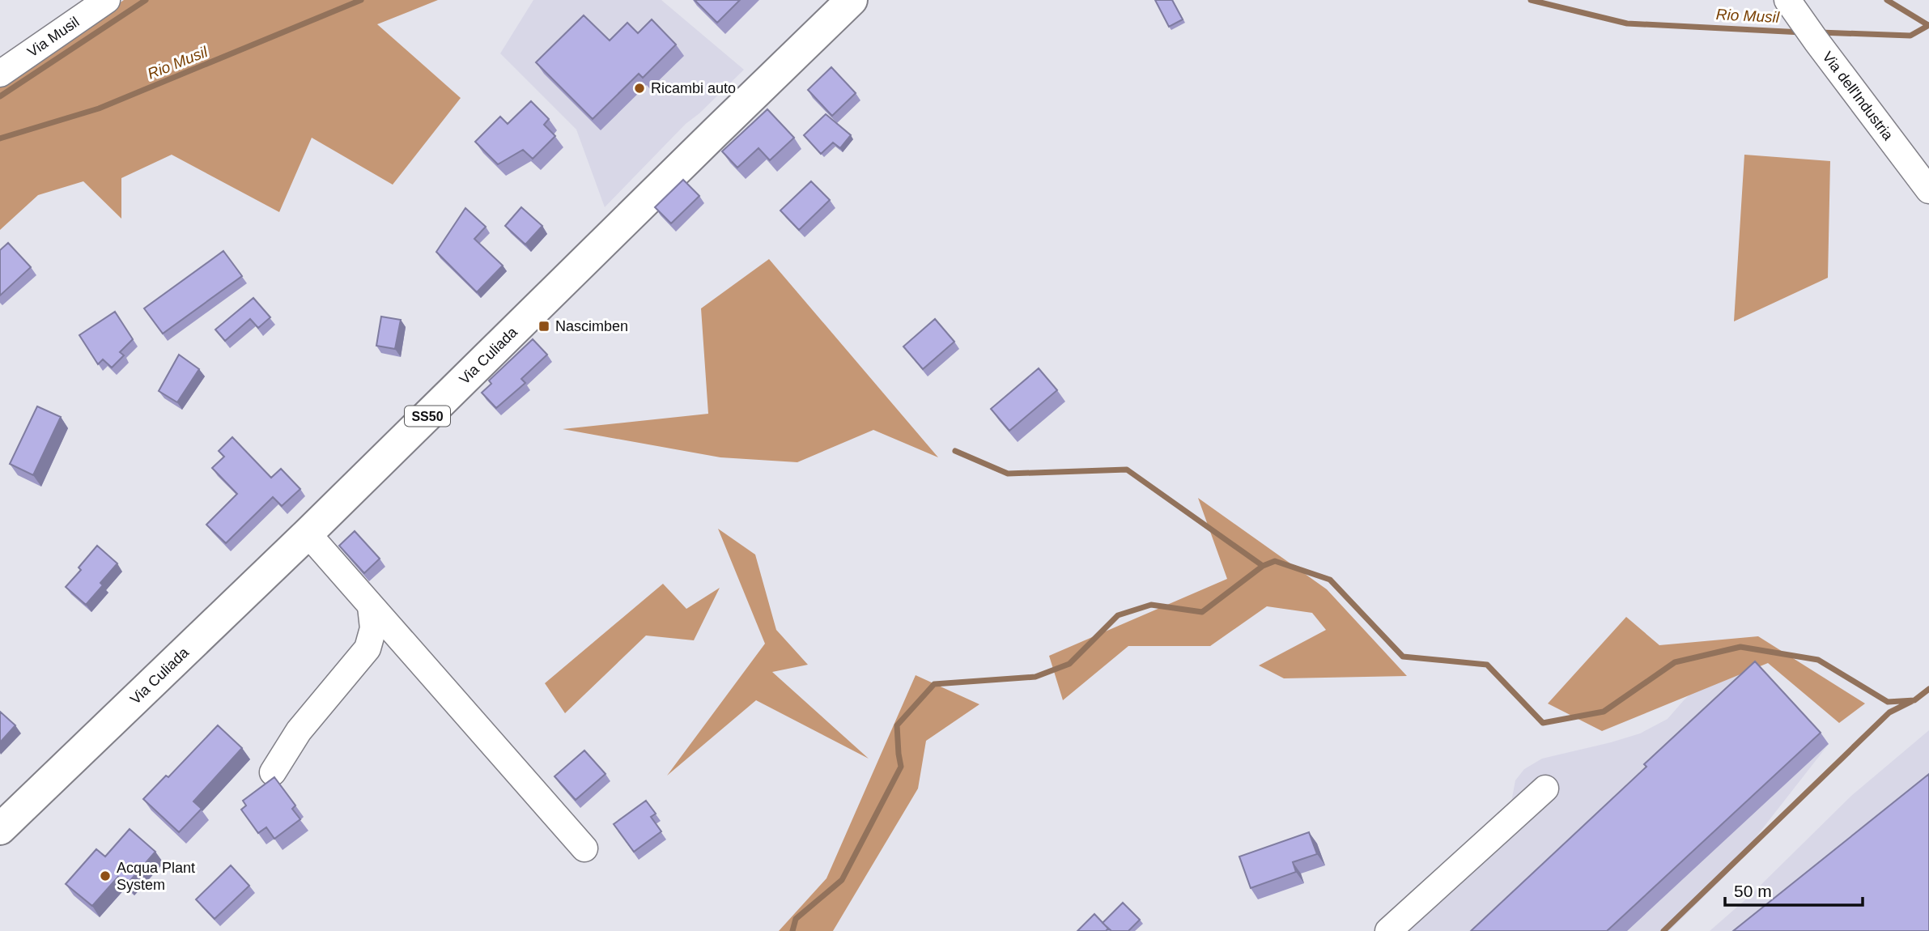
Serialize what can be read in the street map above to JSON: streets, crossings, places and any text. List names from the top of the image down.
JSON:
{
  "streets": {
    "main road": ["Via Culiada", "SS50"],
    "street": ["Via Musil", "Via dell'Industria"]
  },
  "water": ["Rio Musil"],
  "places": {
    "other": ["Ricambi auto", "Acqua Plant System"],
    "transit": ["Nascimben"]
  },
  "scale_bar": "50 m"
}
